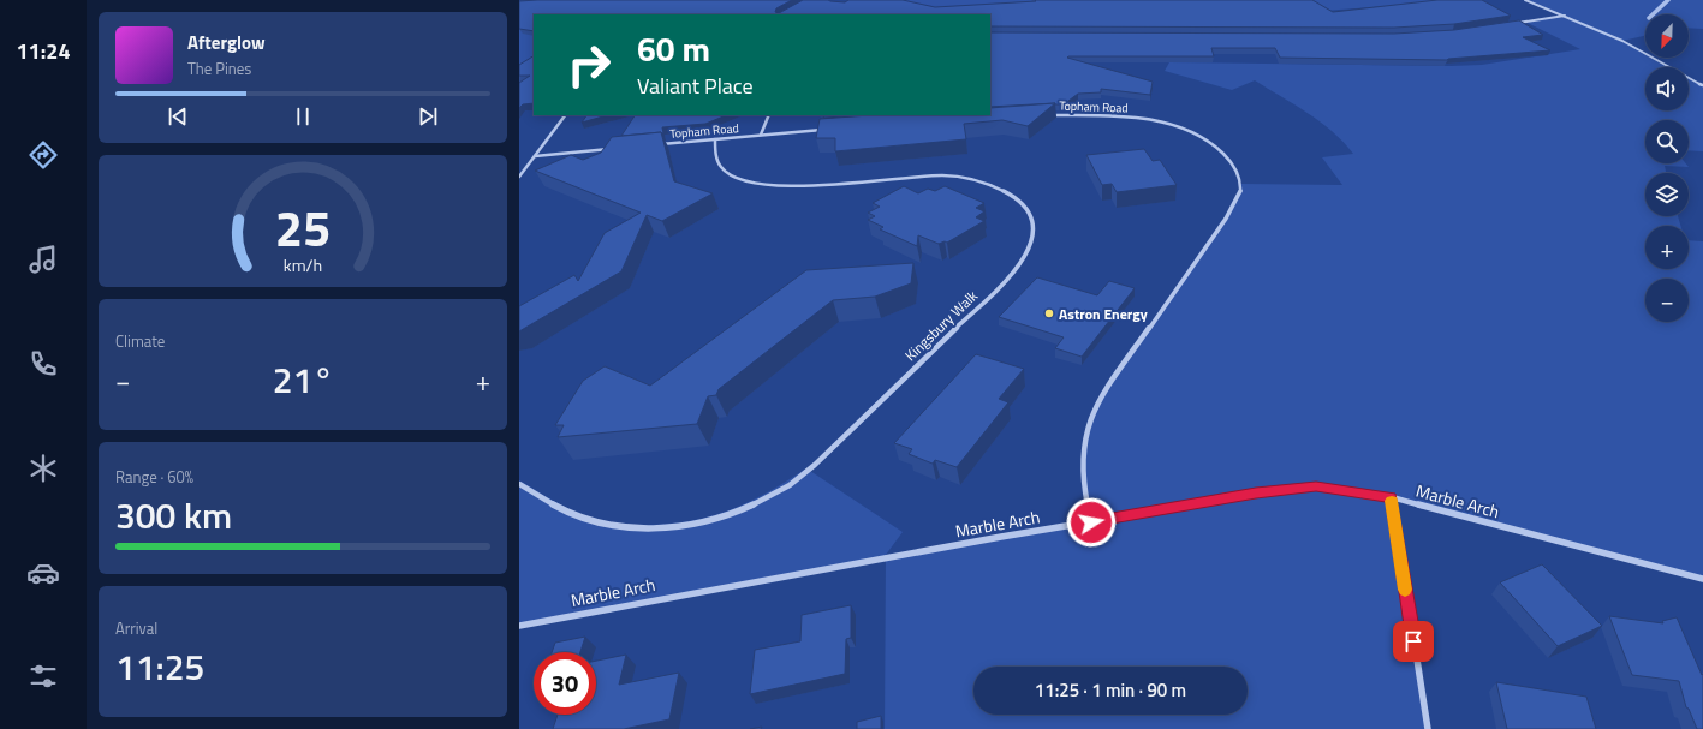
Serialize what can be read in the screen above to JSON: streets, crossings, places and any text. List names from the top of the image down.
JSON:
{
  "streets": {
    "street": ["Topham Road", "Kingsbury Walk", "Marble Arch"]
  },
  "crossings": [
    ["Topham Road", "Kingsbury Walk"],
    ["Topham Road", "Marble Arch"]
  ],
  "places": ["Astron Energy"],
  "north": "bottom left",
  "page": {
    "tabs": "11:24",
    "map_buttons": ["+", "−"],
    "turn": ["60 m", "Valiant Place"],
    "song": ["Afterglow", "The Pines"],
    "tile": [
      "Climate",
      ["Range · 60%", "300 km"],
      ["Arrival", "11:25"]
    ],
    "heat": ["−", "21°", "+"],
    "limit": "30",
    "trip": "11:25 · 1 min · 90 m",
    "gauge": ["25", "km/h"]
  }
}
